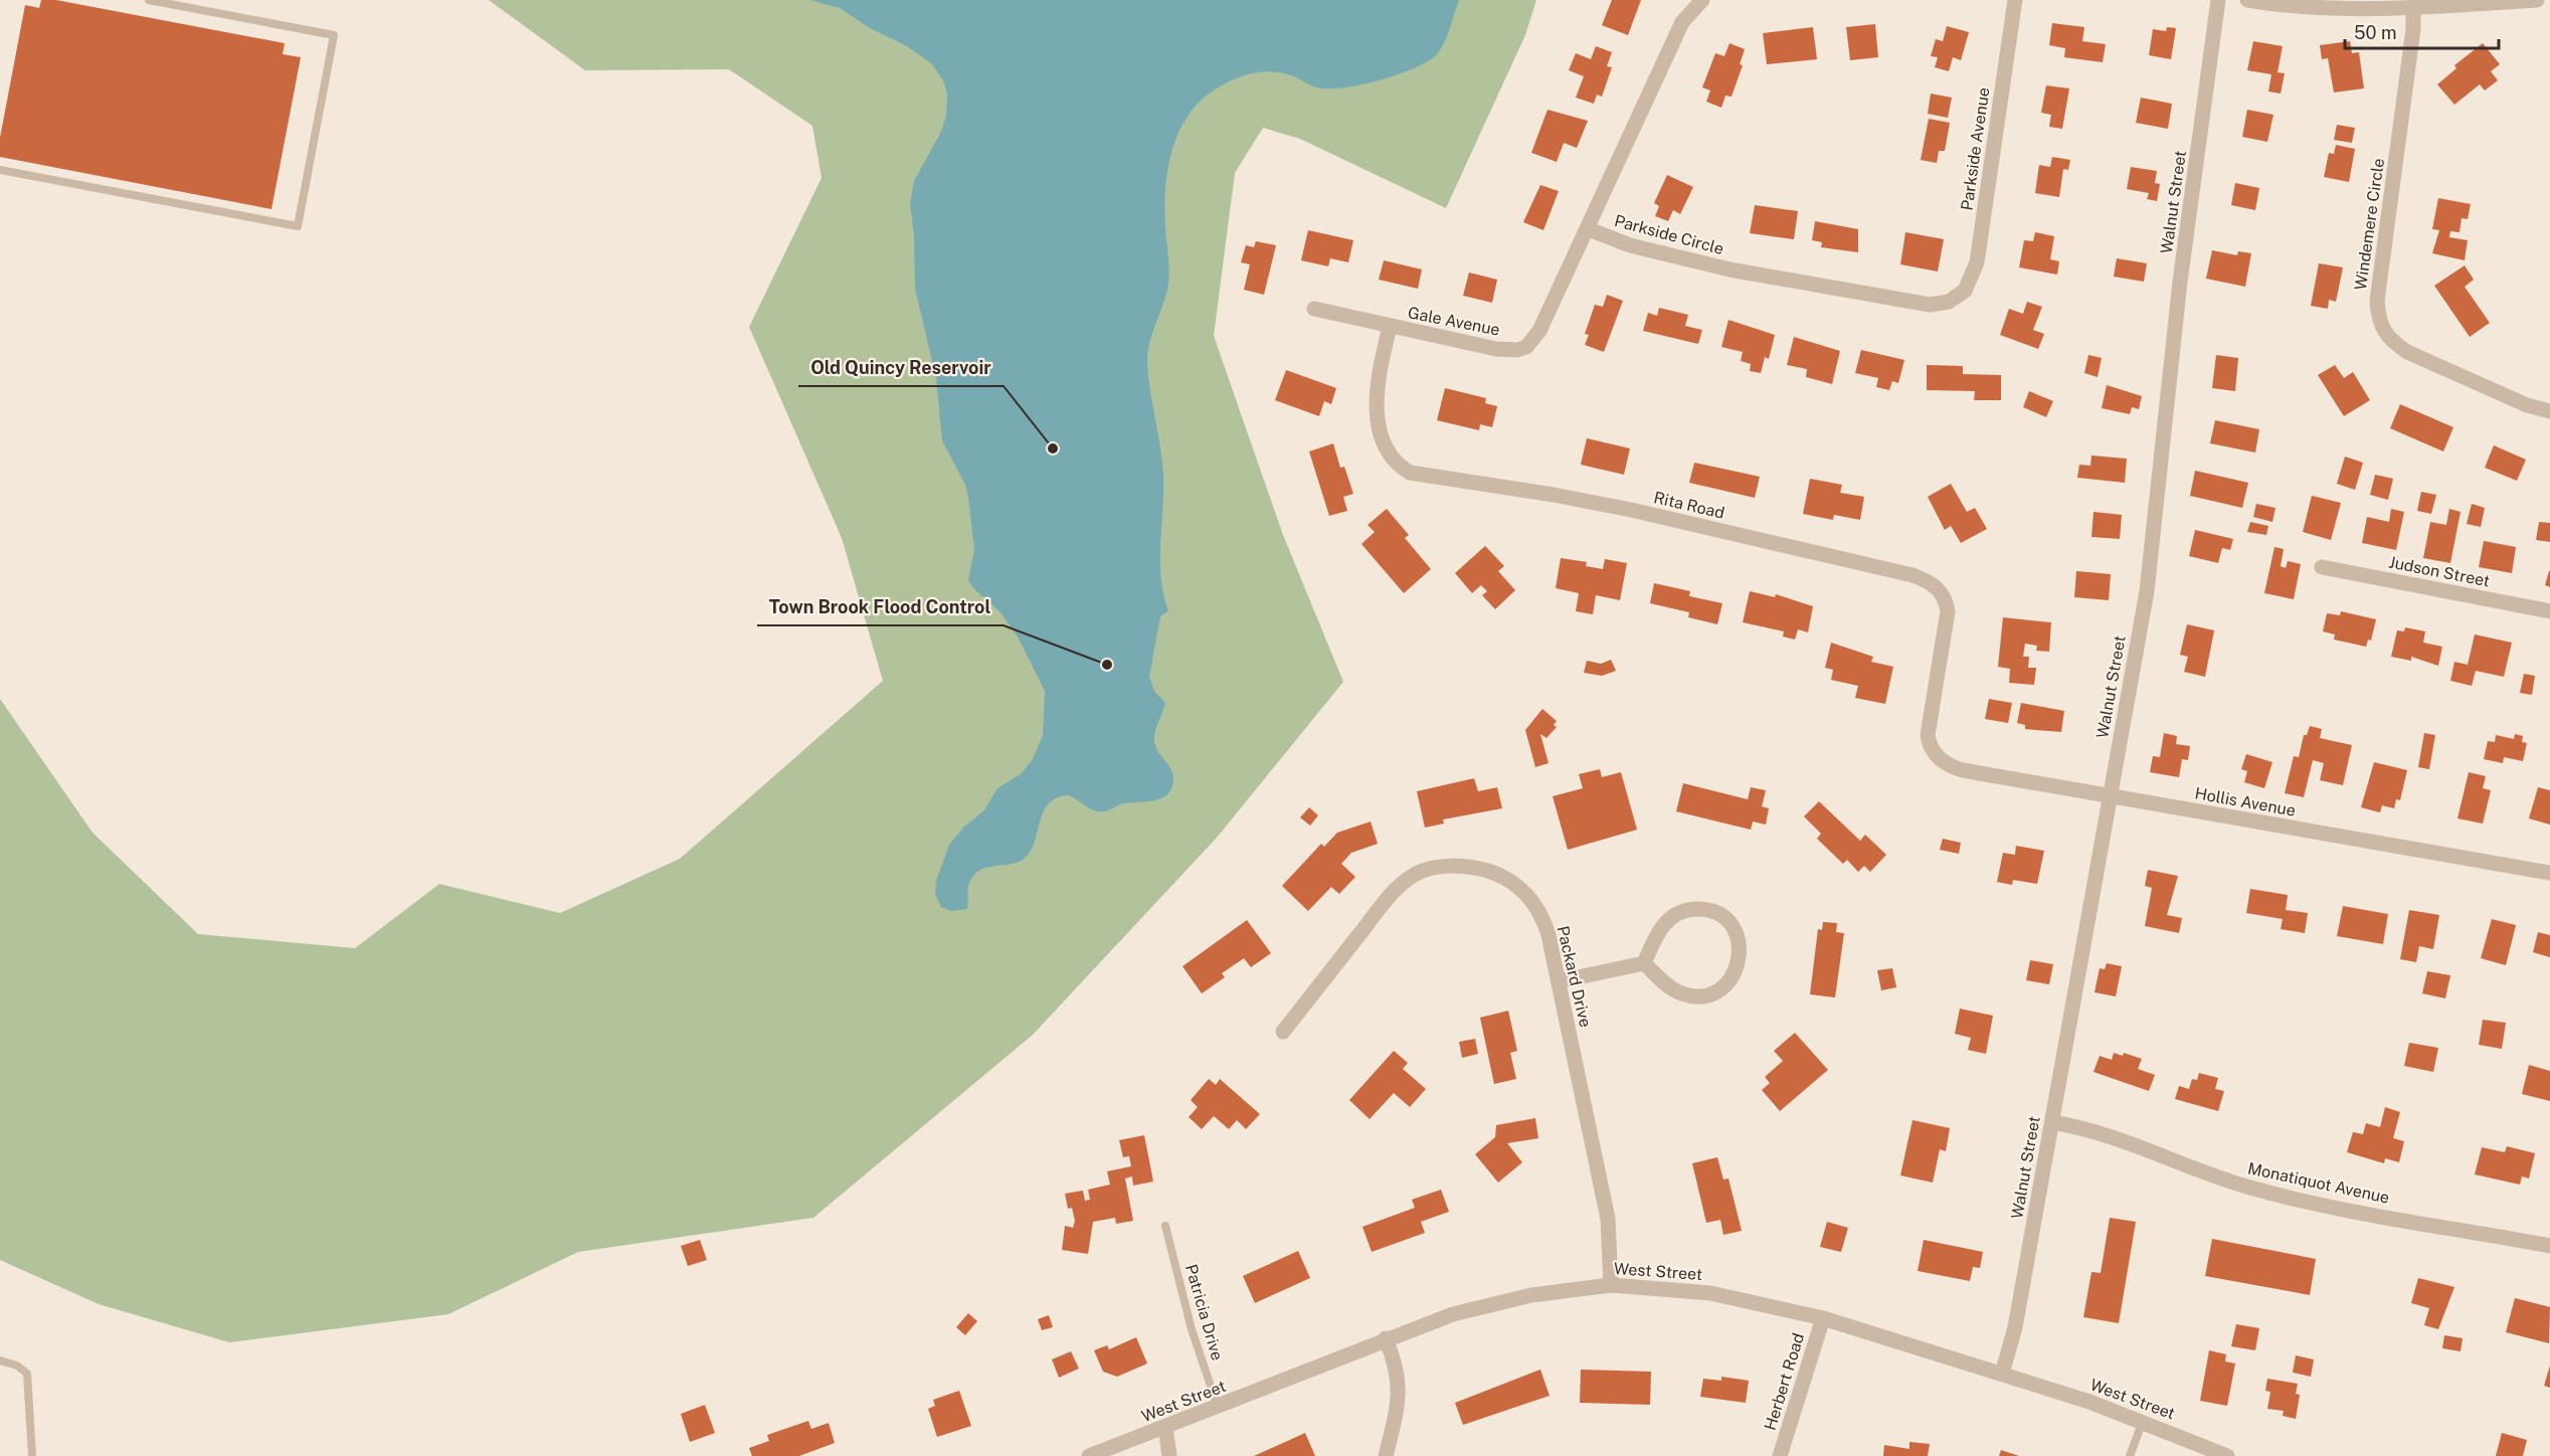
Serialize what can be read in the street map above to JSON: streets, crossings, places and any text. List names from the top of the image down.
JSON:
{
  "streets": {
    "street": [
      "Parkside Avenue",
      "Walnut Street",
      "Windemere Circle",
      "Parkside Circle",
      "Gale Avenue",
      "Rita Road",
      "Judson Street",
      "Hollis Avenue",
      "Packard Drive",
      "Monatiquot Avenue",
      "West Street",
      "Herbert Road"
    ],
    "lane": ["Patricia Drive"]
  },
  "crossings": [
    ["Parkside Avenue", "Parkside Circle"],
    ["Walnut Street", "Hollis Avenue"],
    ["Walnut Street", "Monatiquot Avenue"],
    ["Walnut Street", "West Street"],
    ["Parkside Circle", "Gale Avenue"],
    ["Gale Avenue", "Rita Road"],
    ["Rita Road", "Hollis Avenue"],
    ["Packard Drive", "West Street"],
    ["West Street", "Patricia Drive"],
    ["West Street", "Herbert Road"]
  ],
  "places": ["Old Quincy Reservoir", "Town Brook Flood Control"],
  "scale_bar": "50 m"
}
